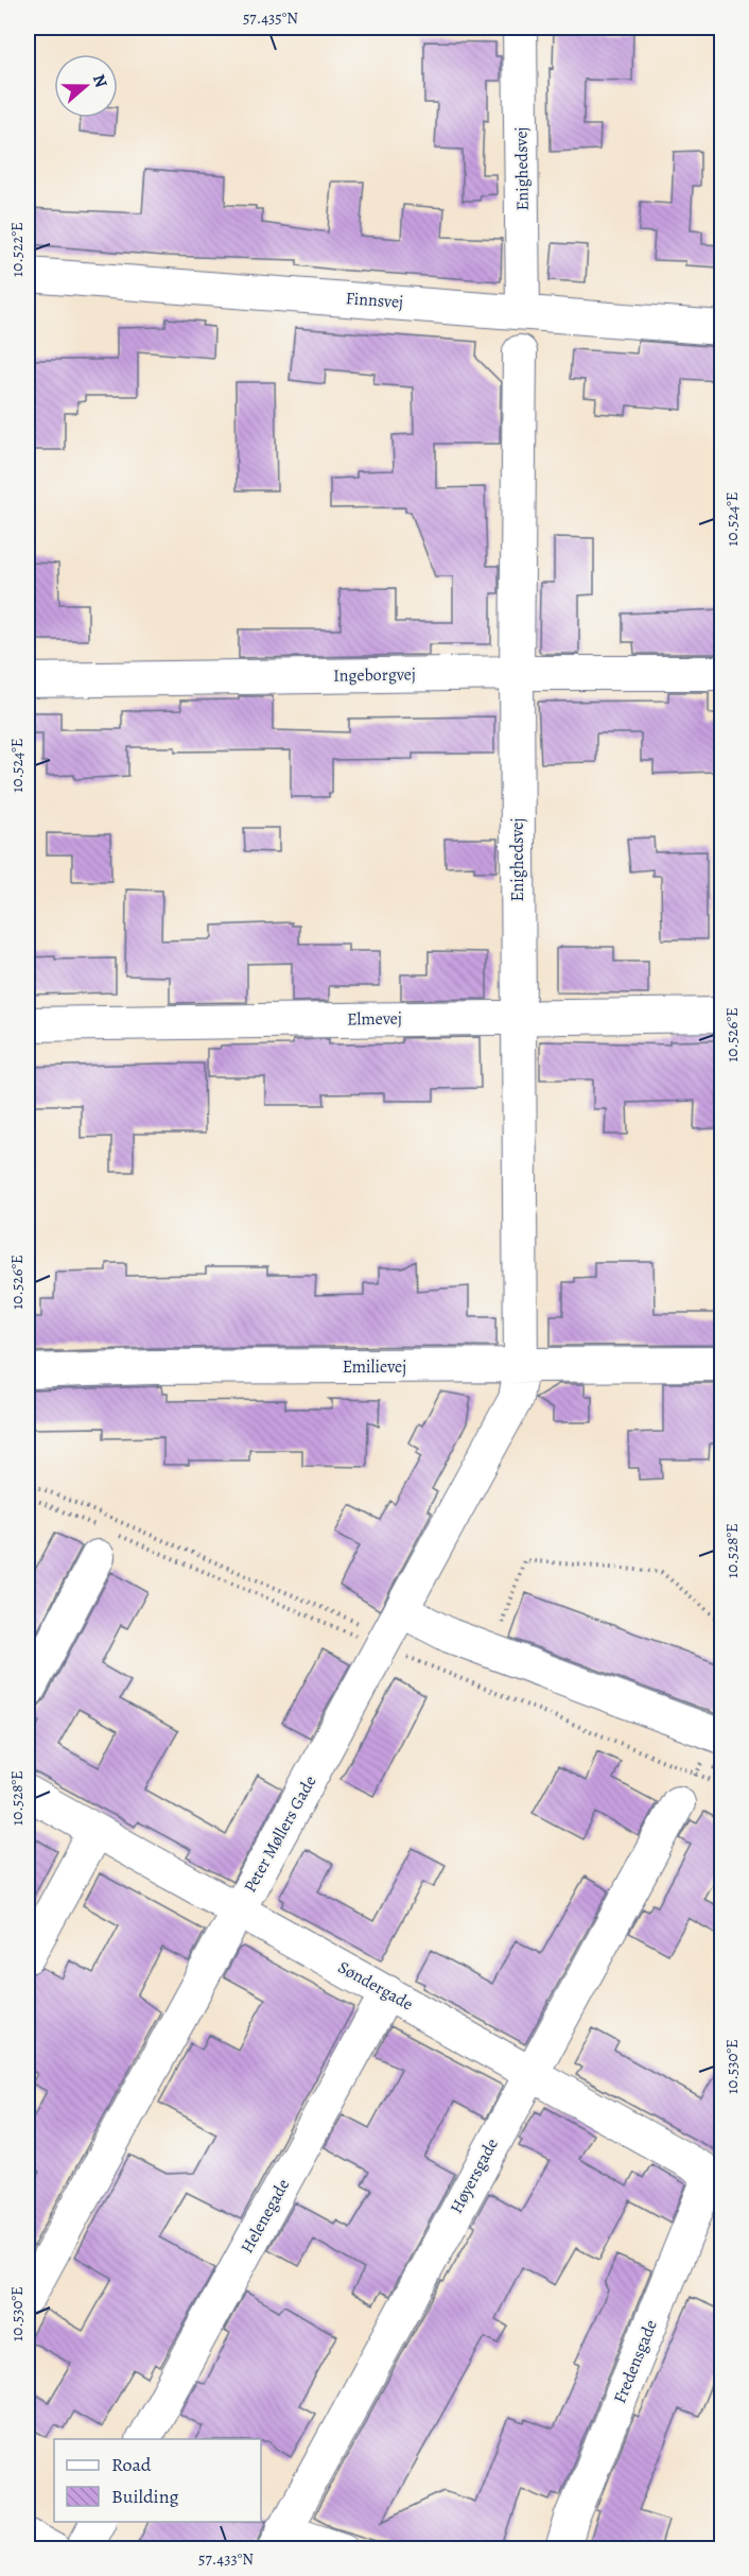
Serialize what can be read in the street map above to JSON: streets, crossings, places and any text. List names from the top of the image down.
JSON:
{
  "streets": {
    "street": [
      "Enighedsvej",
      "Finnsvej",
      "Ingeborgvej",
      "Elmevej",
      "Emilievej",
      "Peter Møllers Gade",
      "Søndergade",
      "Høyersgade",
      "Helenegade",
      "Fredensgade"
    ]
  },
  "crossings": [
    ["Enighedsvej", "Finnsvej"],
    ["Enighedsvej", "Ingeborgvej"],
    ["Enighedsvej", "Elmevej"],
    ["Enighedsvej", "Emilievej"],
    ["Enighedsvej", "Peter Møllers Gade"],
    ["Emilievej", "Peter Møllers Gade"],
    ["Peter Møllers Gade", "Søndergade"],
    ["Søndergade", "Høyersgade"],
    ["Søndergade", "Helenegade"],
    ["Søndergade", "Fredensgade"]
  ],
  "legend": ["Road", "Building"],
  "north": "right",
  "coordinates": [
    "57.435°N",
    "10.522°E",
    "10.524°E",
    "10.526°E",
    "10.528°E",
    "10.530°E",
    "57.433°N"
  ]
}
